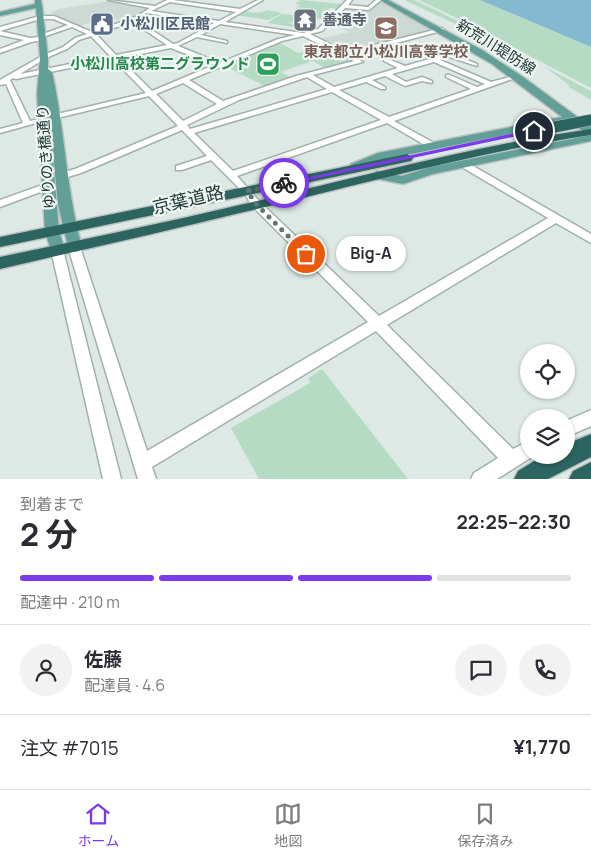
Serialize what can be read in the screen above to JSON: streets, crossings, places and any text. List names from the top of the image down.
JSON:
{
  "streets": {
    "highway": ["京葉道路"],
    "main road": ["新荒川堤防線", "ゆりのき橋通り"]
  },
  "crossings": [
    ["新荒川堤防線", "京葉道路"],
    ["ゆりのき橋通り", "京葉道路"]
  ],
  "places": {
    "temple": ["善通寺"],
    "public building": ["小松川区民館"],
    "school or university": ["東京都立小松川高等学校"],
    "sports": ["小松川高校第二グラウンド"],
    "other": ["Big-A"]
  },
  "page": {
    "bubble": "Big-A",
    "heading": ["2 分", "到着まで", "22:25–22:30"],
    "panel": [
      "佐藤",
      "配達員 · 4.6",
      "注文 #7015",
      "¥1,770"
    ],
    "bar": "配達中 · 210 m",
    "tabs": ["ホーム", "地図", "保存済み"]
  }
}
